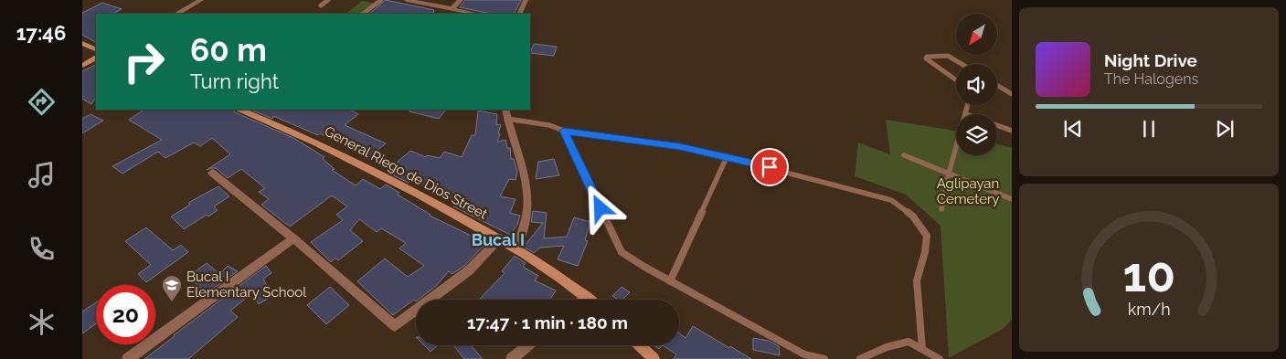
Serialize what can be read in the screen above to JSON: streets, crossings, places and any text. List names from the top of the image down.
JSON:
{
  "streets": {
    "street": ["General Riego de Dios Street"]
  },
  "districts": ["Bucal I"],
  "parks": ["Aglipayan Cemetery"],
  "places": {
    "school or university": ["Bucal I Elementary School"]
  },
  "north": "bottom left",
  "page": {
    "tabs": "17:46",
    "turn": ["60 m", "Turn right"],
    "song": ["Night Drive", "The Halogens"],
    "limit": "20",
    "trip": "17:47 · 1 min · 180 m",
    "gauge": ["10", "km/h"]
  }
}
